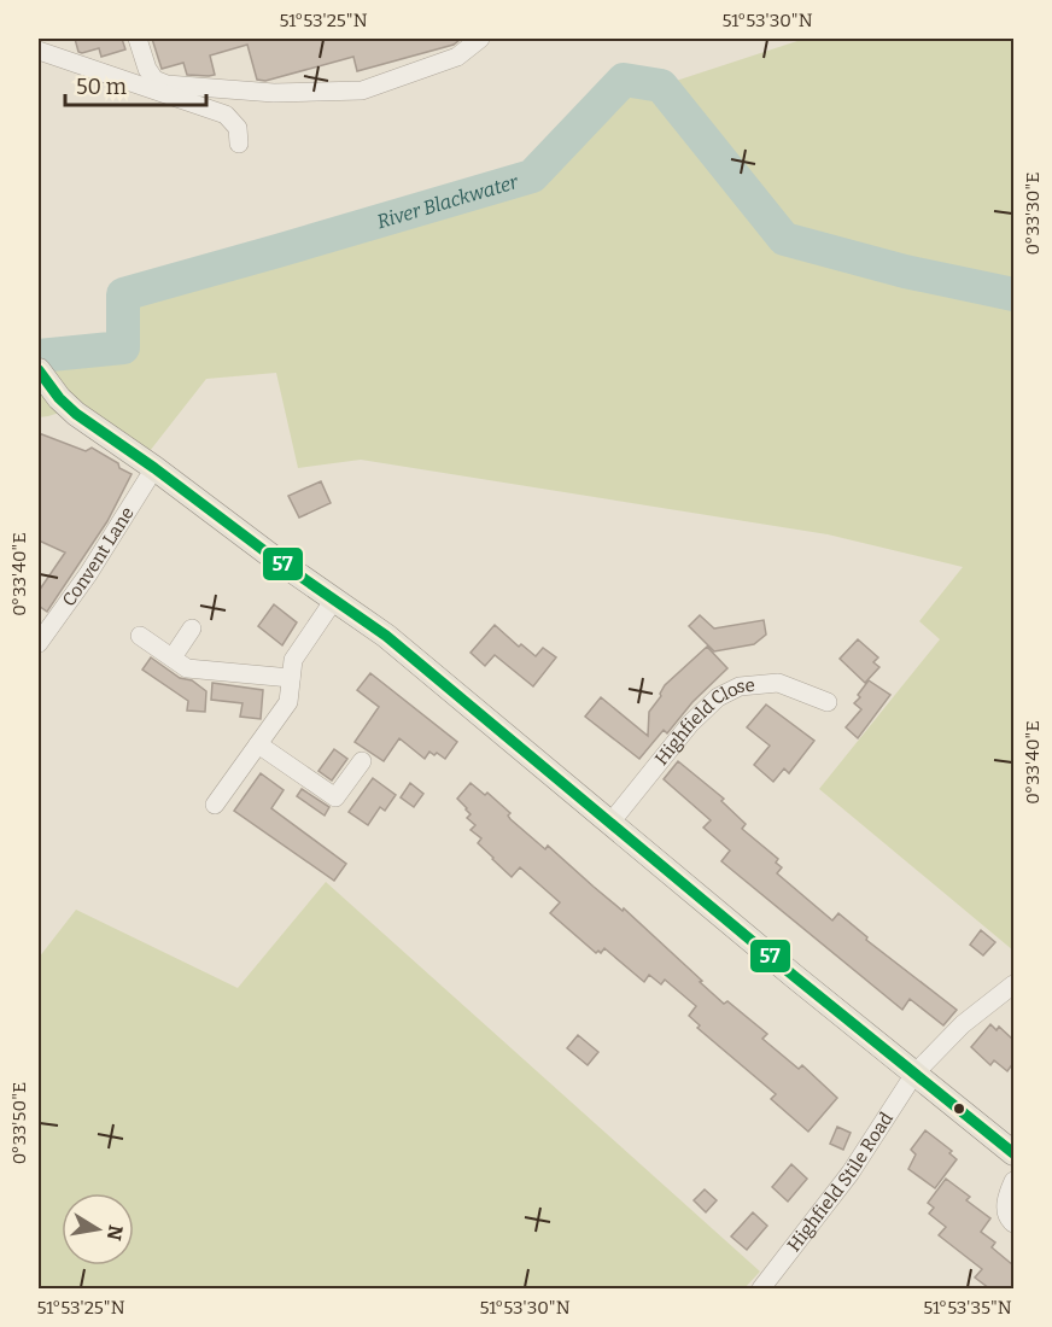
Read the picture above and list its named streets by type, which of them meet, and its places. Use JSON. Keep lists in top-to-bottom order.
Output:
{
  "streets": {
    "street": ["Convent Lane", "Highfield Close", "Highfield Stile Road"]
  },
  "water": ["River Blackwater"],
  "lines": ["transit line 57"],
  "scale_bar": "50 m",
  "north": "right",
  "coordinates": [
    "51°53'25\"N",
    "51°53'30\"N",
    "0°33'30\"E",
    "0°33'40\"E",
    "0°33'50\"E",
    "51°53'35\"N"
  ]
}
